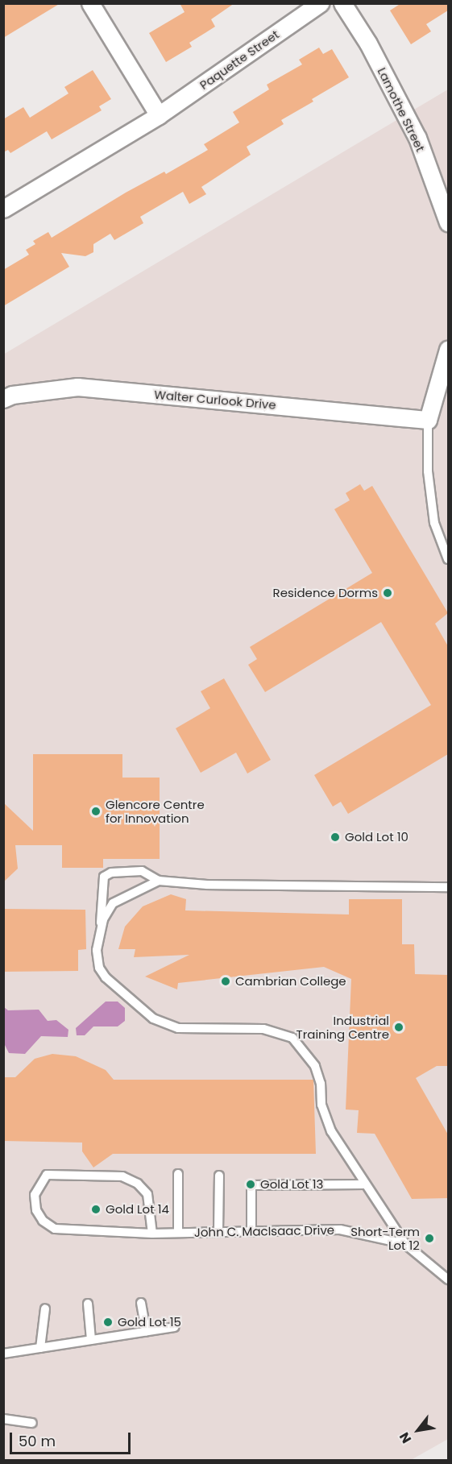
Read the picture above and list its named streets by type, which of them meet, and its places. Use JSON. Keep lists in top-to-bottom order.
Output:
{
  "streets": {
    "street": ["Paquette Street", "Lamothe Street", "Walter Curlook Drive"],
    "lane": ["John C. MacIsaac Drive"]
  },
  "places": [
    "Residence Dorms",
    "Glencore Centre for Innovation",
    "Gold Lot 10",
    "Cambrian College",
    "Industrial Training Centre",
    "Gold Lot 13",
    "Gold Lot 14",
    "Short-Term Lot 12",
    "Gold Lot 15"
  ],
  "scale_bar": "50 m",
  "north": "bottom left"
}
